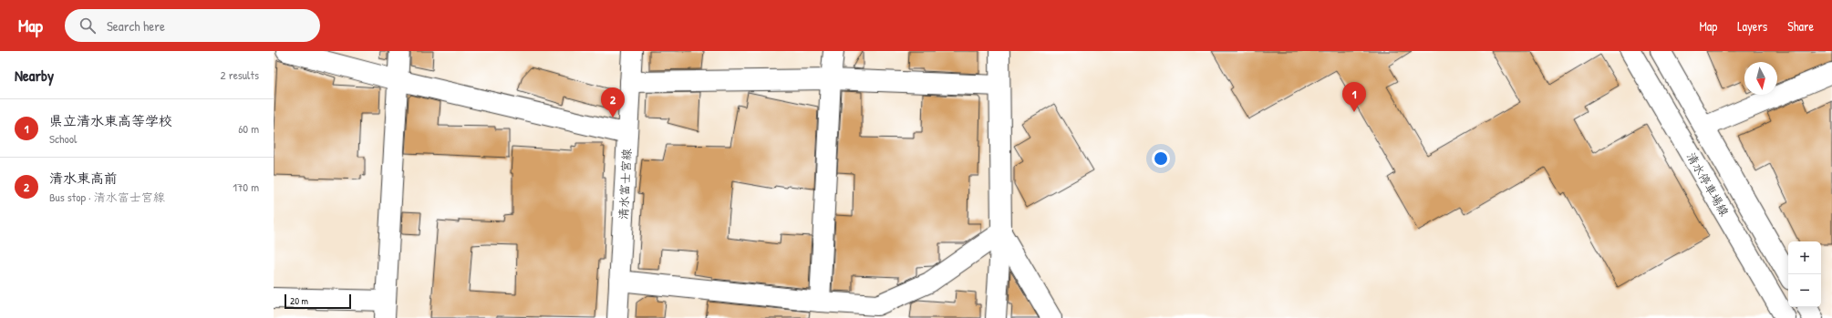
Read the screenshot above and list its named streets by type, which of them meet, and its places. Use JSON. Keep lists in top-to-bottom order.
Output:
{
  "streets": {
    "street": ["清水富士宮線", "清水停車場線"]
  },
  "scale_bar": "20 m",
  "north": "bottom",
  "page": {
    "header": "Map",
    "search": "Search here",
    "nav": ["Map", "Layers", "Share"],
    "heading": ["Nearby", "2 results"],
    "pins": ["1", "2"],
    "list": [
      {
        "mark": "1",
        "name": "県立清水東高等学校",
        "note": "School",
        "value": "60 m"
      },
      {
        "mark": "2",
        "name": "清水東高前",
        "note": "Bus stop · 清水富士宮線",
        "value": "170 m"
      }
    ],
    "map_buttons": ["+", "−"],
    "scale": "20 m"
  }
}
